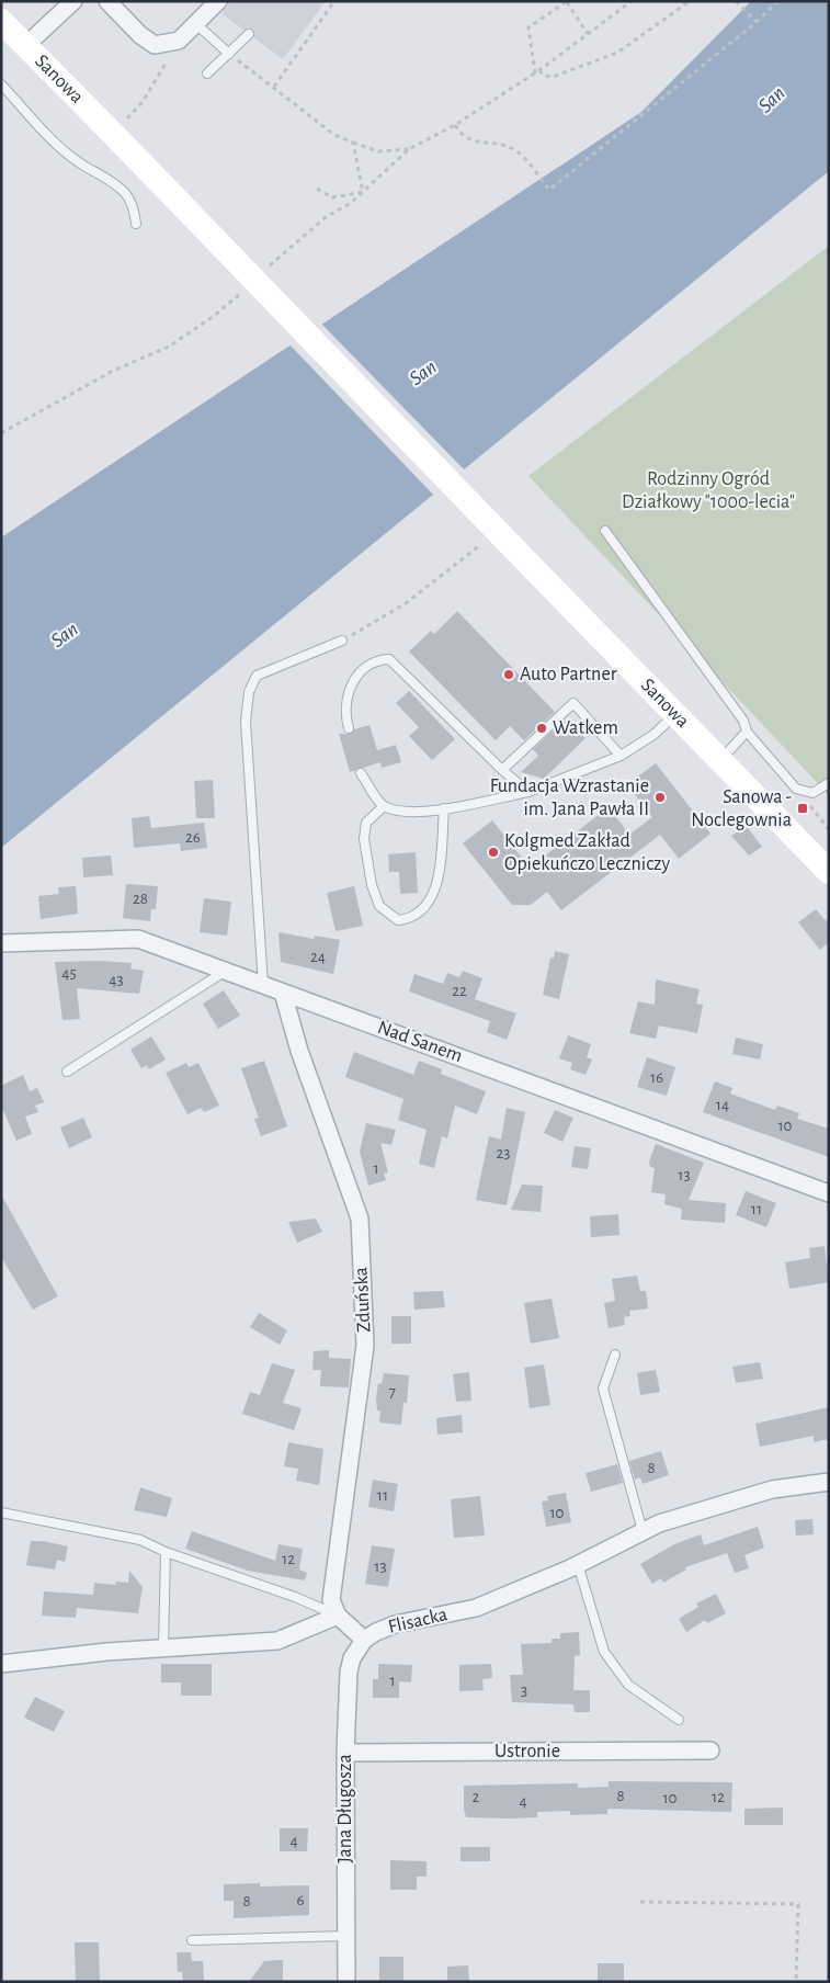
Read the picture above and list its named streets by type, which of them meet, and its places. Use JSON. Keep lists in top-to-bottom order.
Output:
{
  "streets": {
    "main road": ["Sanowa"],
    "street": [
      "Nad Sanem",
      "Zduńska",
      "Flisacka",
      "Ustronie",
      "Jana Długosza"
    ]
  },
  "crossings": [
    ["Nad Sanem", "Zduńska"],
    ["Zduńska", "Flisacka"],
    ["Flisacka", "Jana Długosza"],
    ["Ustronie", "Jana Długosza"]
  ],
  "water": ["San"],
  "parks": ["Rodzinny Ogród Działkowy \"1000-lecia\""],
  "places": {
    "other": [
      "Auto Partner",
      "Watkem",
      "Fundacja Wzrastanie im. Jana Pawła II",
      "Kolgmed Zakład Opiekuńczo Leczniczy"
    ],
    "transit": ["Sanowa - Noclegownia"]
  },
  "house_numbers": [
    "26",
    "28",
    "24",
    "45",
    "43",
    "22",
    "16",
    "14",
    "10",
    "23",
    "1",
    "13",
    "11",
    "7",
    "8",
    "11",
    "10",
    "12",
    "13",
    "1",
    "3",
    "8",
    "2",
    "12",
    "10",
    "4",
    "4",
    "6",
    "8"
  ]
}
